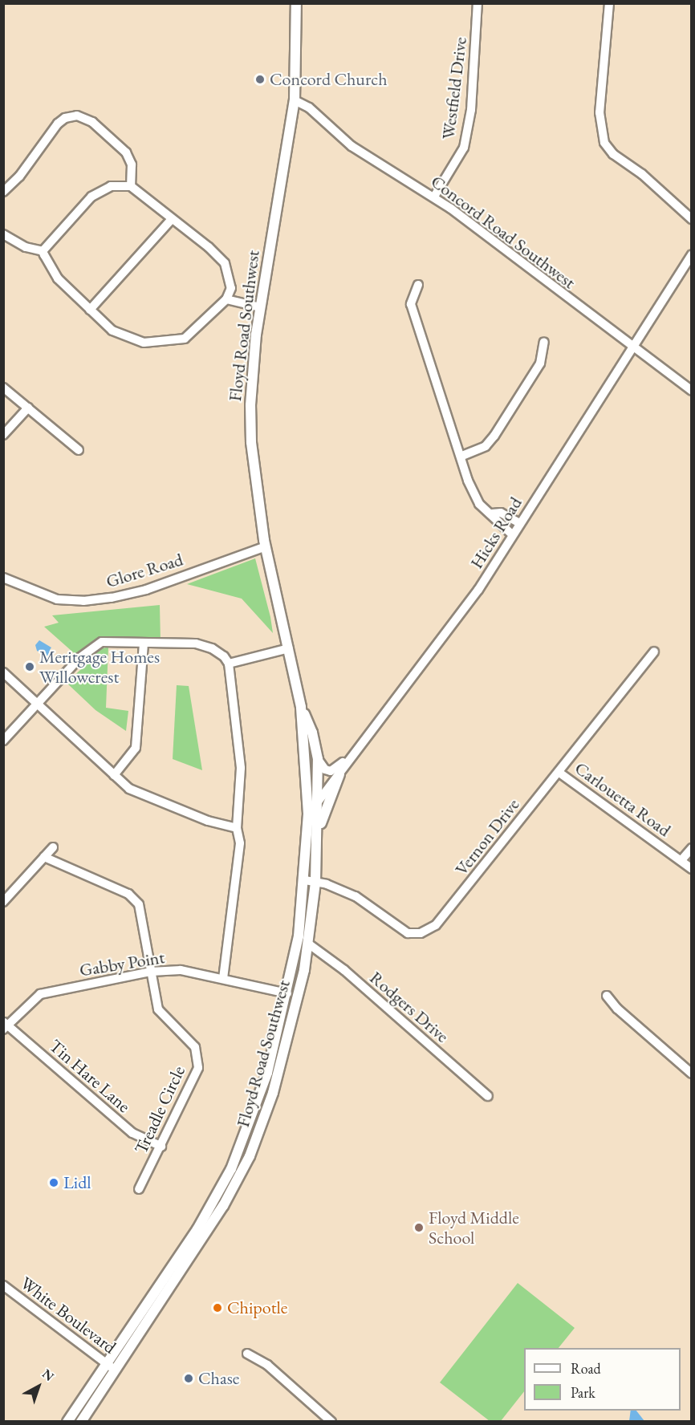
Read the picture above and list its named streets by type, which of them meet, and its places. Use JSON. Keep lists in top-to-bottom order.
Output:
{
  "streets": {
    "main road": ["Floyd Road Southwest"],
    "street": [
      "Westfield Drive",
      "Concord Road Southwest",
      "Hicks Road",
      "Glore Road",
      "Carlouetta Road",
      "Vernon Drive",
      "Gabby Point",
      "Rodgers Drive",
      "Tin Hare Lane",
      "Treadle Circle",
      "White Boulevard"
    ]
  },
  "crossings": [
    ["Westfield Drive", "Concord Road Southwest"],
    ["Concord Road Southwest", "Floyd Road Southwest"],
    ["Concord Road Southwest", "Hicks Road"],
    ["Floyd Road Southwest", "Hicks Road"],
    ["Floyd Road Southwest", "Glore Road"],
    ["Floyd Road Southwest", "Vernon Drive"],
    ["Floyd Road Southwest", "Gabby Point"],
    ["Floyd Road Southwest", "Rodgers Drive"],
    ["Floyd Road Southwest", "White Boulevard"],
    ["Carlouetta Road", "Vernon Drive"],
    ["Gabby Point", "Tin Hare Lane"],
    ["Gabby Point", "Treadle Circle"],
    ["Tin Hare Lane", "Treadle Circle"]
  ],
  "places": [
    "Concord Church",
    "Meritgage Homes Willowcrest",
    "Lidl",
    "Floyd Middle School",
    "Chipotle",
    "Chase"
  ],
  "legend": ["Road", "Park"],
  "north": "top right"
}
